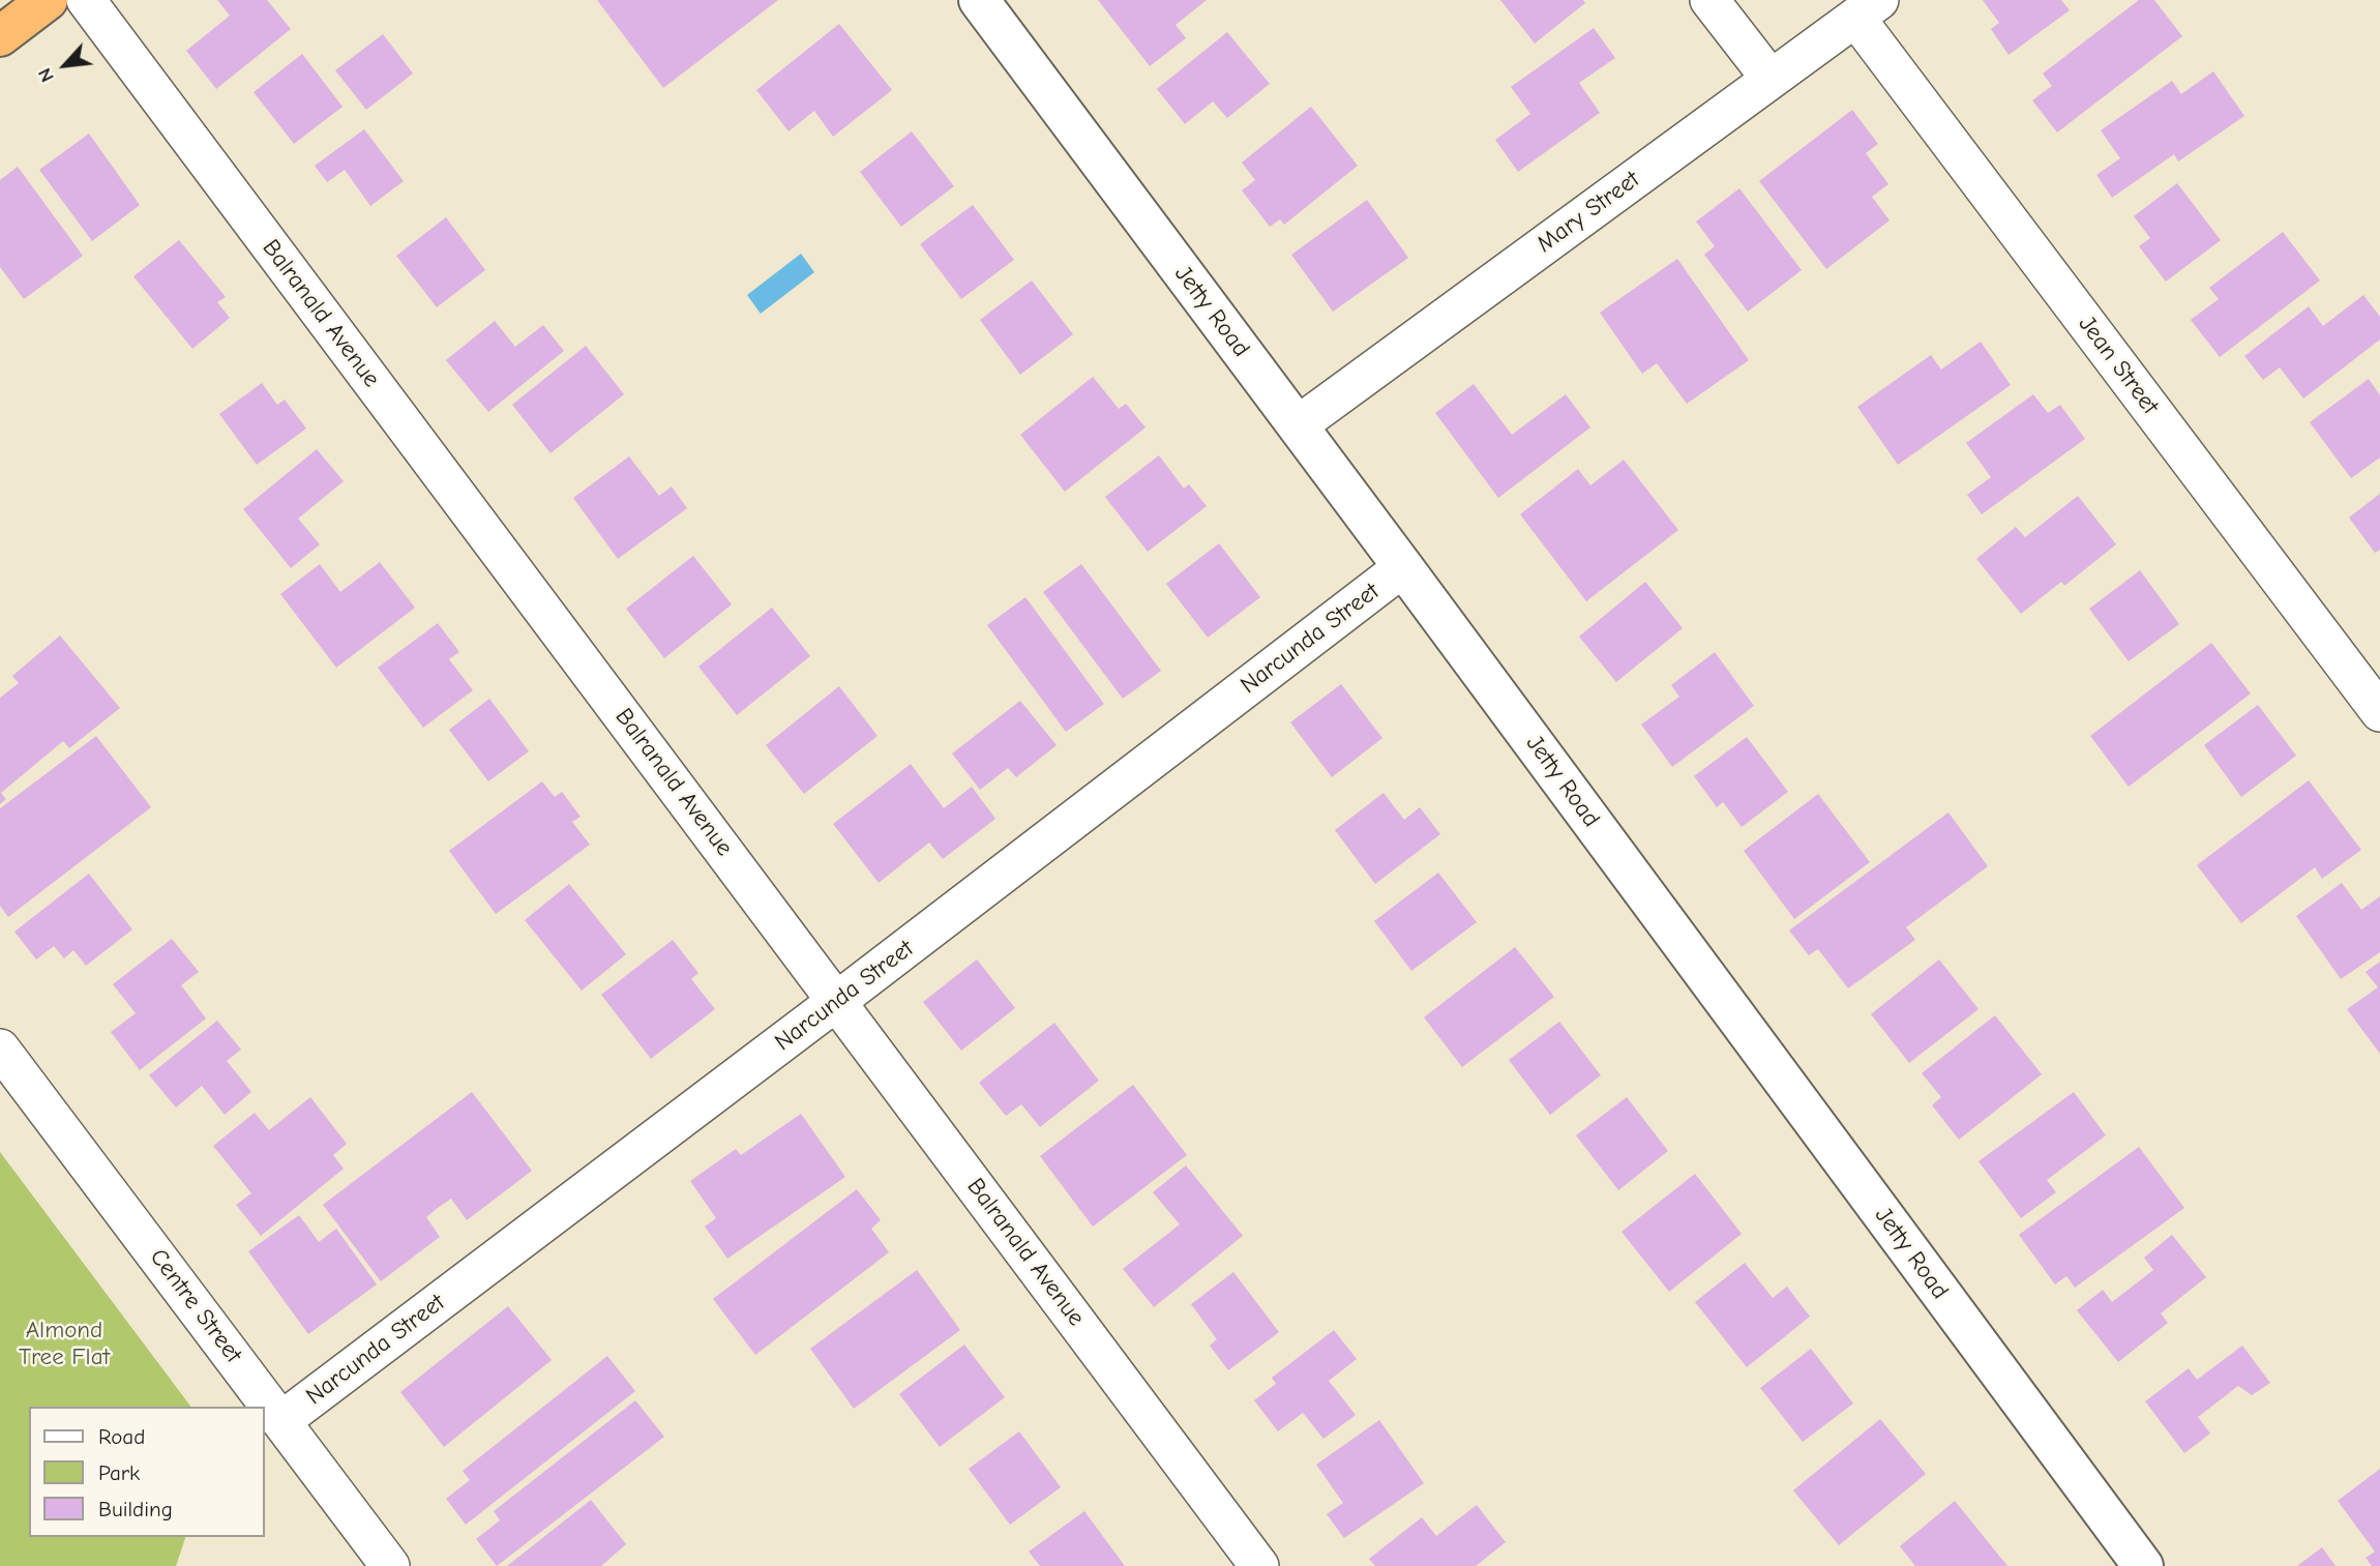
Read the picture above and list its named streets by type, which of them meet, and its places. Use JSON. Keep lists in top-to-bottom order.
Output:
{
  "streets": {
    "street": [
      "Mary Street",
      "Jetty Road",
      "Balranald Avenue",
      "Jean Street",
      "Narcunda Street",
      "Centre Street"
    ]
  },
  "crossings": [
    ["Mary Street", "Jetty Road"],
    ["Mary Street", "Jean Street"],
    ["Jetty Road", "Narcunda Street"],
    ["Balranald Avenue", "Narcunda Street"],
    ["Narcunda Street", "Centre Street"]
  ],
  "parks": ["Almond Tree Flat"],
  "legend": ["Road", "Park", "Building"],
  "north": "bottom left"
}
